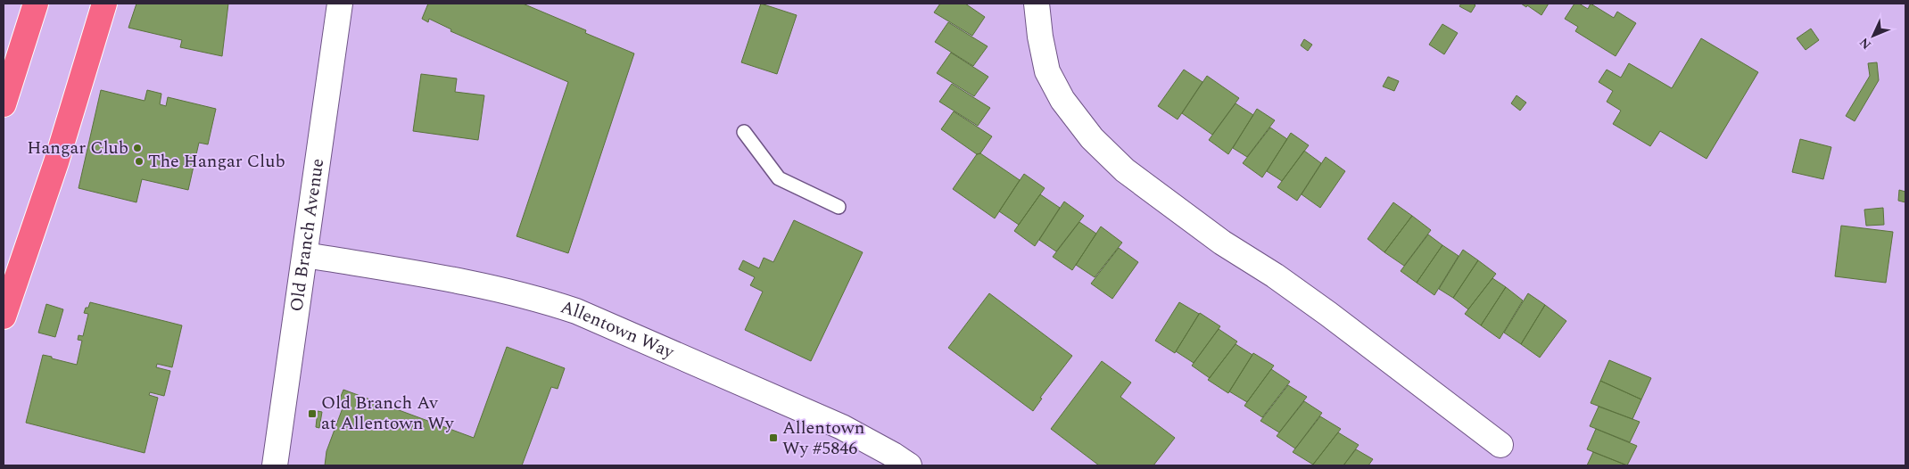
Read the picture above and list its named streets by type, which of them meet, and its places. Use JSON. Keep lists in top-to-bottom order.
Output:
{
  "streets": {
    "street": ["Old Branch Avenue", "Allentown Way"]
  },
  "crossings": [
    ["Old Branch Avenue", "Allentown Way"]
  ],
  "places": {
    "other": ["Hangar Club", "The Hangar Club"],
    "transit": ["Old Branch Av at Allentown Wy", "Allentown Wy #5846"]
  },
  "north": "bottom left"
}
